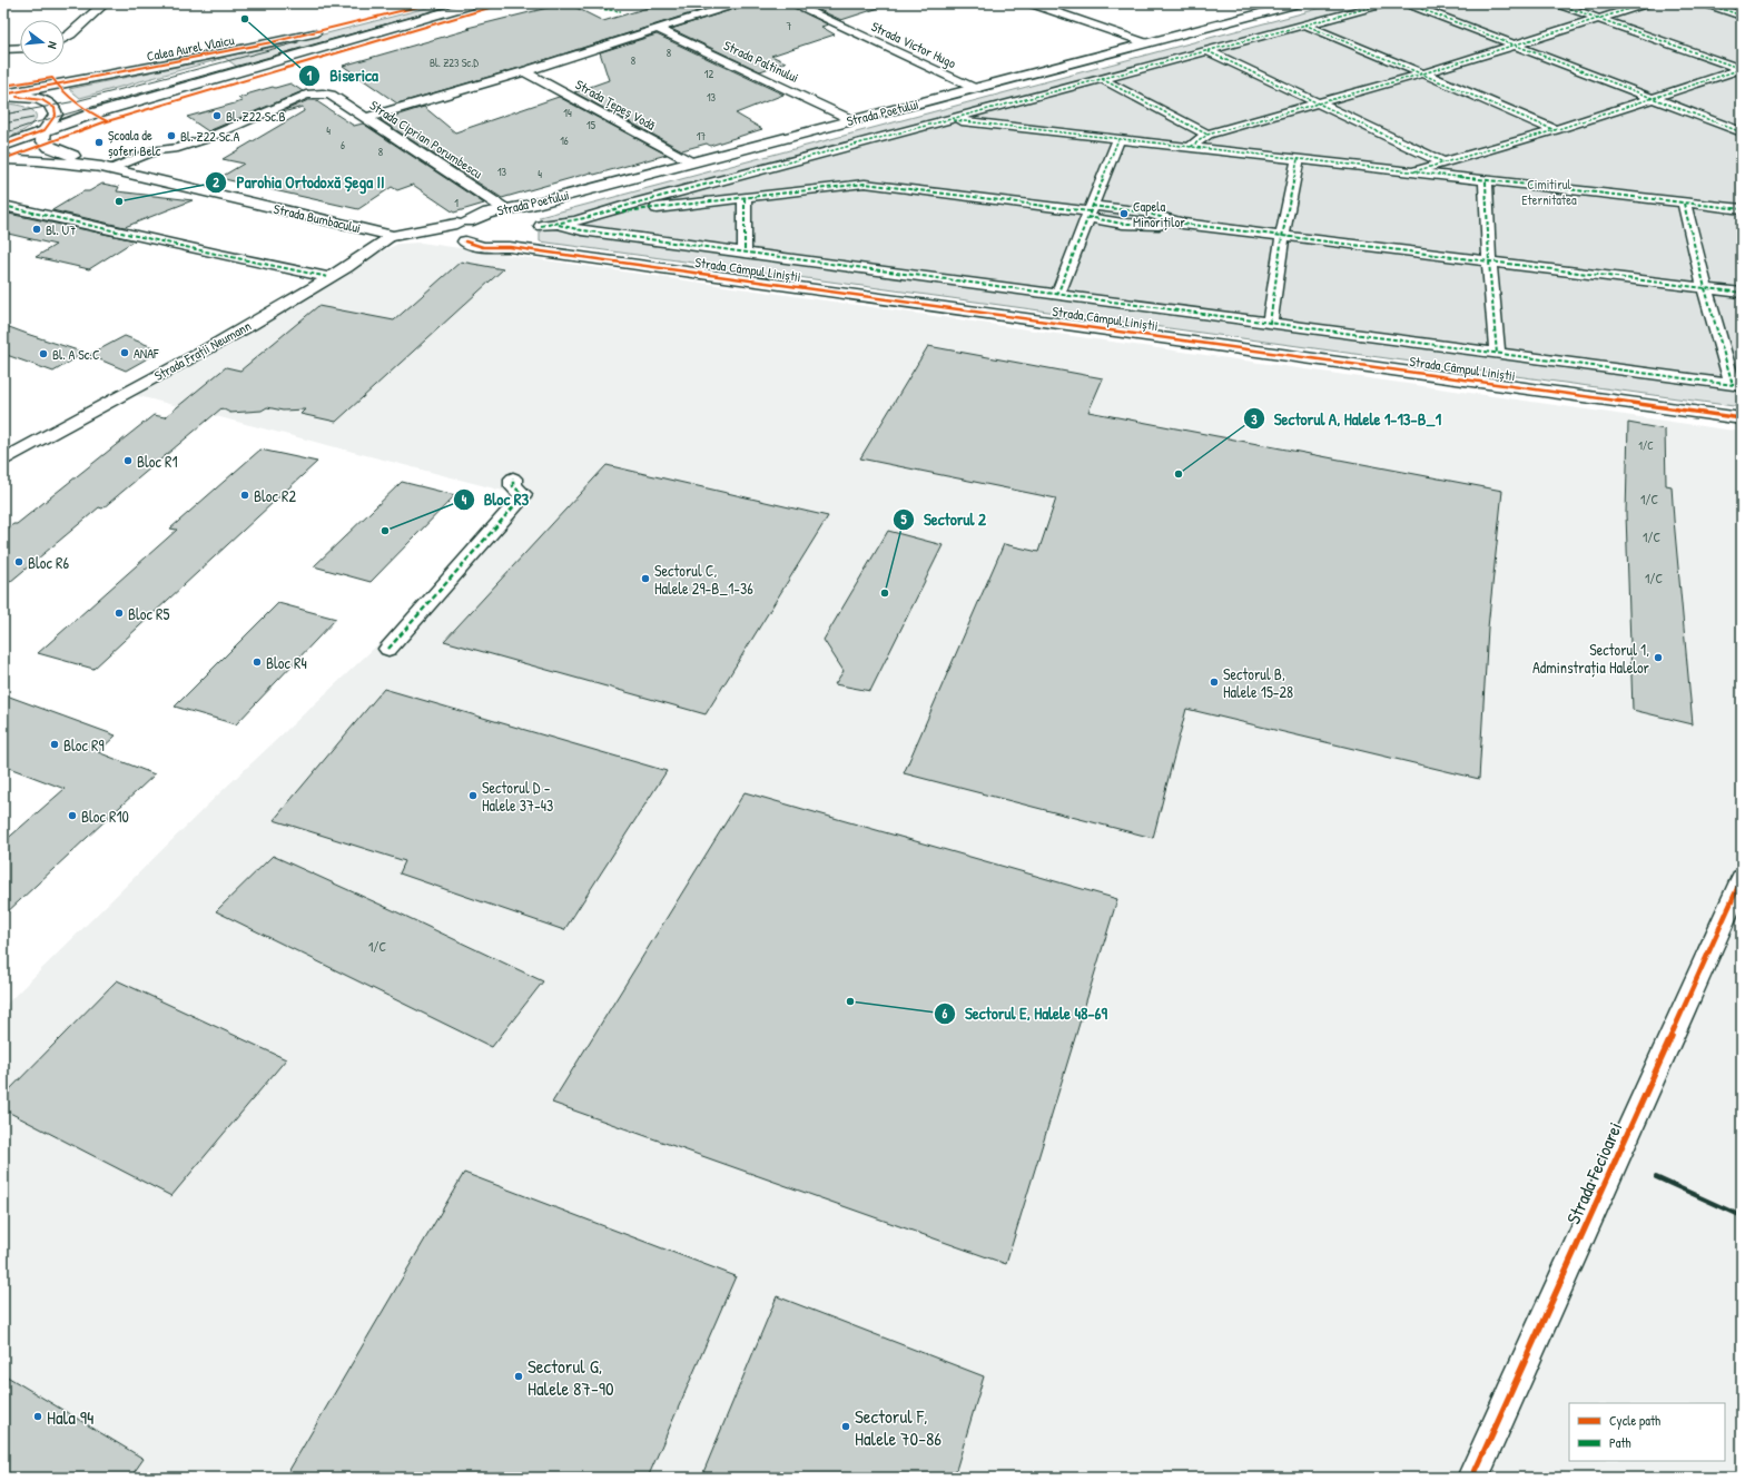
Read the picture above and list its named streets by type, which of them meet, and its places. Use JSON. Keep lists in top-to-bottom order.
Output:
{
  "streets": {
    "street": [
      "Strada Victor Hugo",
      "Calea Aurel Vlaicu",
      "Strada Paltinului",
      "Strada Țepeș Vodă",
      "Strada Poetului",
      "Strada Ciprian Porumbescu",
      "Strada Bumbacului",
      "Strada Câmpul Liniștii",
      "Strada Frații Neumann",
      "Strada Fecioarei"
    ]
  },
  "crossings": [
    ["Strada Victor Hugo", "Strada Poetului"],
    ["Calea Aurel Vlaicu", "Strada Bumbacului"],
    ["Strada Paltinului", "Strada Poetului"],
    ["Strada Țepeș Vodă", "Strada Poetului"],
    ["Strada Poetului", "Strada Ciprian Porumbescu"],
    ["Strada Poetului", "Strada Bumbacului"],
    ["Strada Poetului", "Strada Câmpul Liniștii"],
    ["Strada Ciprian Porumbescu", "Strada Bumbacului"],
    ["Strada Bumbacului", "Strada Câmpul Liniștii"],
    ["Strada Bumbacului", "Strada Frații Neumann"]
  ],
  "parks": ["Cimitirul Eternitatea"],
  "places": [
    "Biserica",
    "Bl. Z22 Sc.B",
    "Bl. Z22 Sc.A",
    "Școala de șoferi Belc",
    "Parohia Ortodoxă Șega II",
    "Capela Minoriților",
    "Bl. U7",
    "ANAF",
    "Bl. A Sc.C",
    "Bloc R1",
    "Sectorul A, Halele 1-13-B_1",
    "Bloc R2",
    "Bloc R3",
    "Bloc R6",
    "Sectorul C, Halele 29-B_1-36",
    "Sectorul 2",
    "Bloc R5",
    "Sectorul 1, Adminstrația Halelor",
    "Bloc R4",
    "Sectorul B, Halele 15-28",
    "Bloc R9",
    "Sectorul D - Halele 37-43",
    "Bloc R10",
    "Sectorul E, Halele 48-69",
    "Sectorul G, Halele 87-90",
    "Hala 94",
    "Sectorul F, Halele 70-86"
  ],
  "house_numbers": [
    "7",
    "8",
    "8",
    "Bl. Z23 Sc.D",
    "12",
    "13",
    "14",
    "15",
    "4",
    "17",
    "16",
    "6",
    "8",
    "13",
    "4",
    "1",
    "1/C",
    "1/C",
    "1/C",
    "1/C",
    "1/C"
  ],
  "legend": ["Cycle path", "Path"],
  "north": "right"
}
